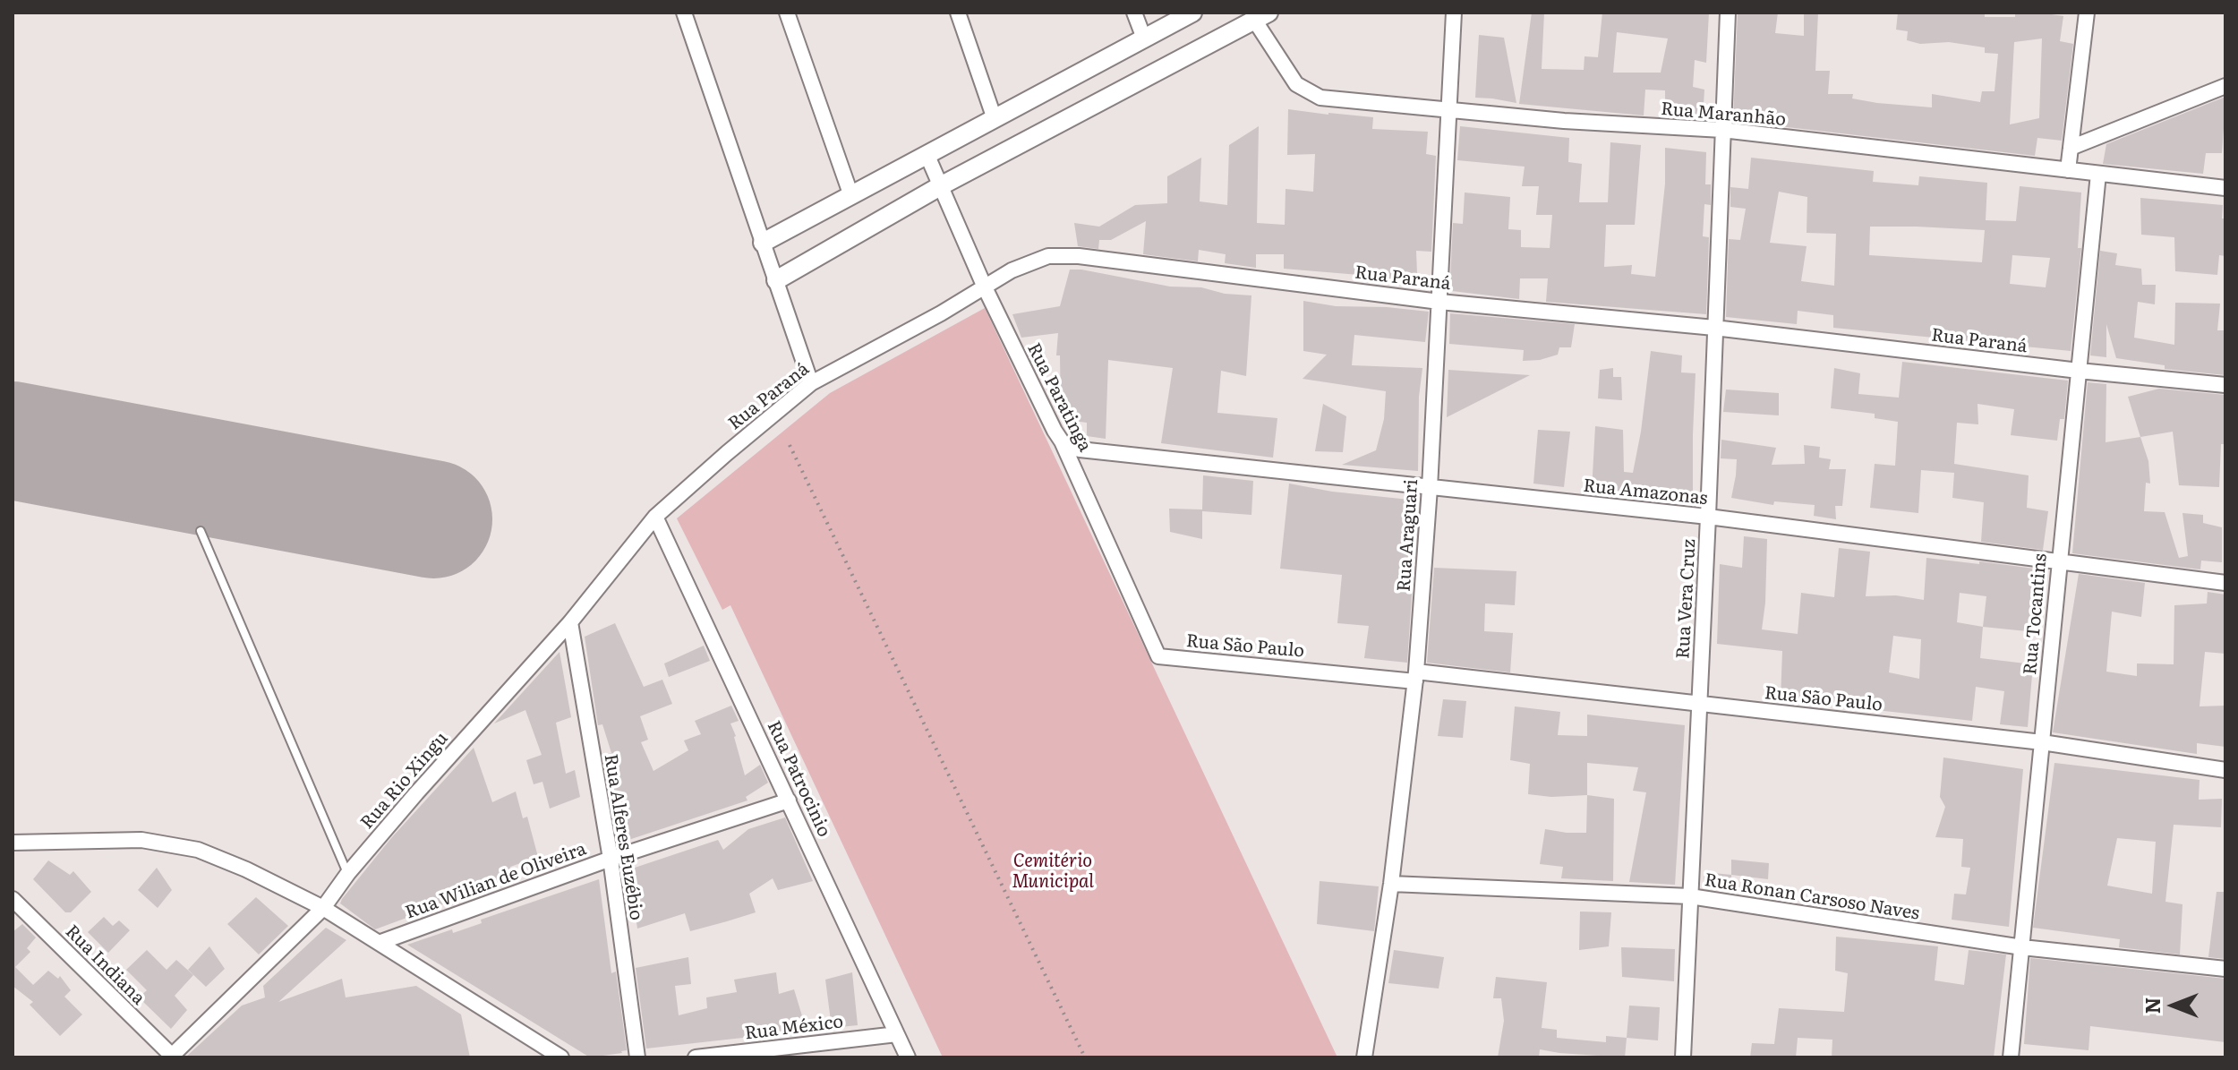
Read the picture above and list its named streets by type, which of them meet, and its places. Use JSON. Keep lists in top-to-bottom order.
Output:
{
  "streets": {
    "street": [
      "Rua Maranhão",
      "Rua Paraná",
      "Rua Paratinga",
      "Rua Amazonas",
      "Rua Araguari",
      "Rua Vera Cruz",
      "Rua Tocantins",
      "Rua São Paulo",
      "Rua Patrocinio",
      "Rua Rio Xingu",
      "Rua Alferes Euzébio",
      "Rua Wilian de Oliveira",
      "Rua Ronan Carsoso Naves",
      "Rua Indiana",
      "Rua México"
    ]
  },
  "crossings": [
    ["Rua Maranhão", "Rua Araguari"],
    ["Rua Maranhão", "Rua Vera Cruz"],
    ["Rua Maranhão", "Rua Tocantins"],
    ["Rua Paraná", "Rua Paratinga"],
    ["Rua Paraná", "Rua Araguari"],
    ["Rua Paraná", "Rua Vera Cruz"],
    ["Rua Paraná", "Rua Tocantins"],
    ["Rua Paraná", "Rua Patrocinio"],
    ["Rua Paraná", "Rua Rio Xingu"],
    ["Rua Paratinga", "Rua Amazonas"],
    ["Rua Paratinga", "Rua São Paulo"],
    ["Rua Amazonas", "Rua Araguari"],
    ["Rua Amazonas", "Rua Vera Cruz"],
    ["Rua Amazonas", "Rua Tocantins"],
    ["Rua Araguari", "Rua São Paulo"],
    ["Rua Araguari", "Rua Ronan Carsoso Naves"],
    ["Rua Vera Cruz", "Rua São Paulo"],
    ["Rua Vera Cruz", "Rua Ronan Carsoso Naves"],
    ["Rua Tocantins", "Rua São Paulo"],
    ["Rua Tocantins", "Rua Ronan Carsoso Naves"],
    ["Rua Patrocinio", "Rua Rio Xingu"],
    ["Rua Patrocinio", "Rua Wilian de Oliveira"],
    ["Rua Patrocinio", "Rua México"],
    ["Rua Rio Xingu", "Rua Alferes Euzébio"],
    ["Rua Rio Xingu", "Rua Indiana"],
    ["Rua Alferes Euzébio", "Rua Wilian de Oliveira"]
  ],
  "parks": ["Cemitério Municipal"],
  "north": "left"
}
